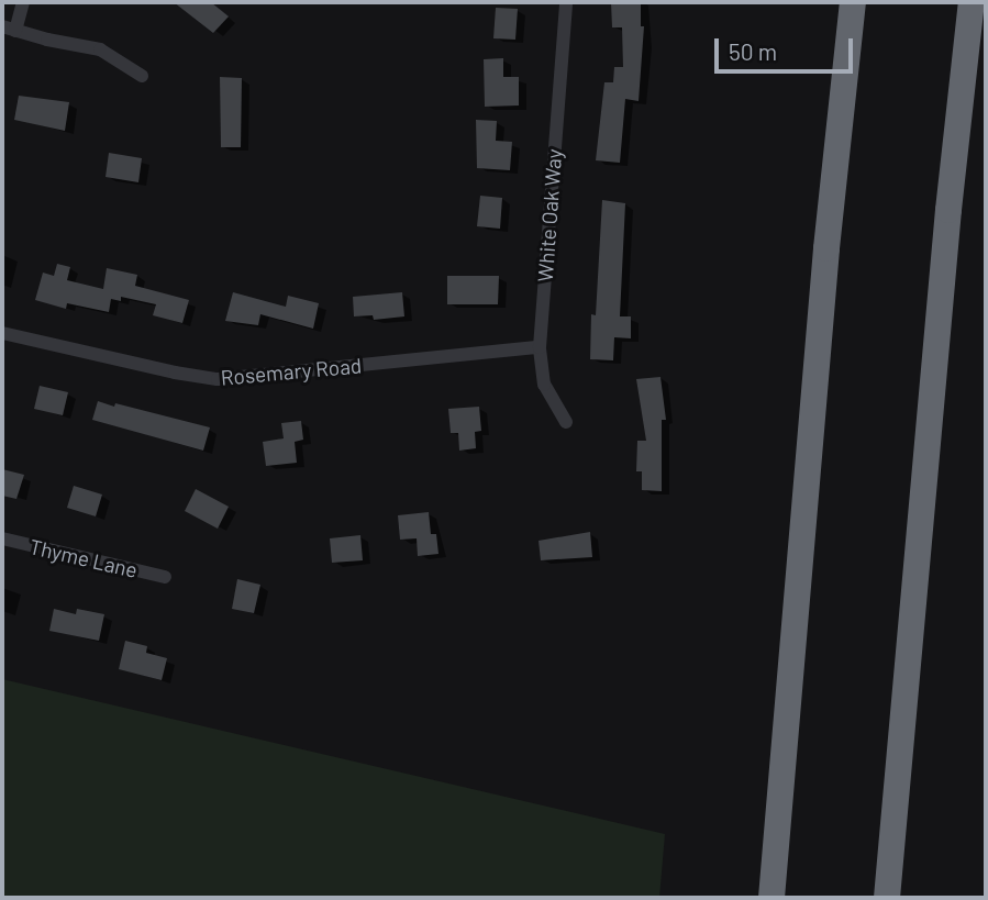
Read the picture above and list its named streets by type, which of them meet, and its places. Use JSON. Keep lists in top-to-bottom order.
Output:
{
  "streets": {
    "street": ["White Oak Way", "Rosemary Road", "Thyme Lane"]
  },
  "crossings": [
    ["White Oak Way", "Rosemary Road"]
  ],
  "scale_bar": "50 m"
}
